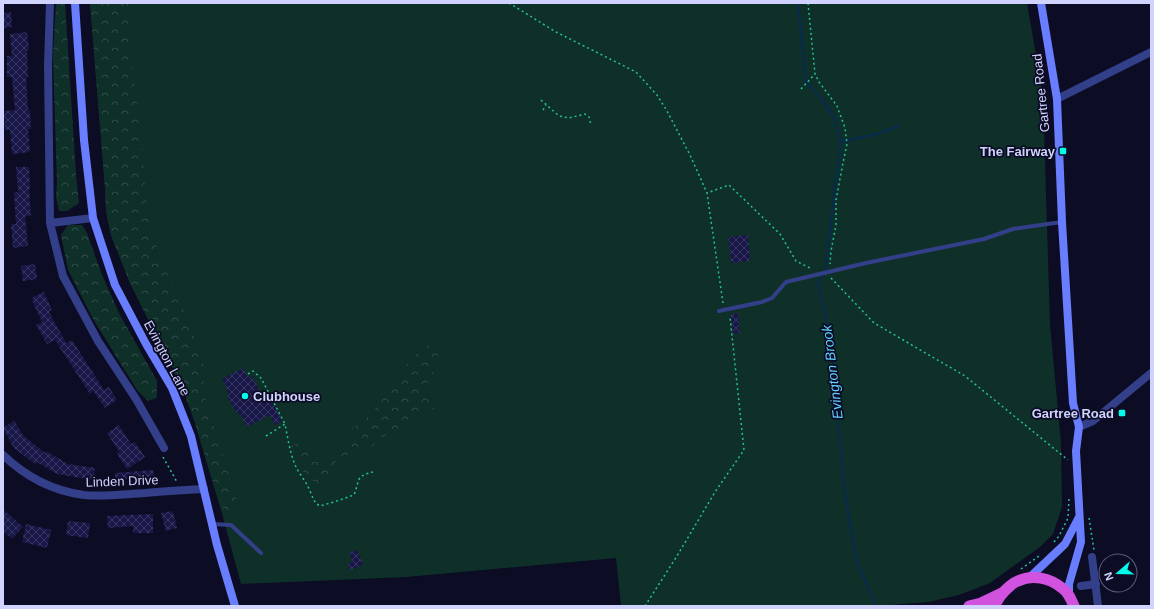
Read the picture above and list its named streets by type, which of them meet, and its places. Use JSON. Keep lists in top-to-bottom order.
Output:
{
  "streets": {
    "main road": ["Gartree Road", "Evington Lane"],
    "street": ["Linden Drive"]
  },
  "crossings": [
    ["Evington Lane", "Linden Drive"]
  ],
  "water": ["Evington Brook"],
  "places": {
    "transit": ["The Fairway", "Gartree Road"],
    "other": ["Clubhouse"]
  },
  "north": "left"
}
